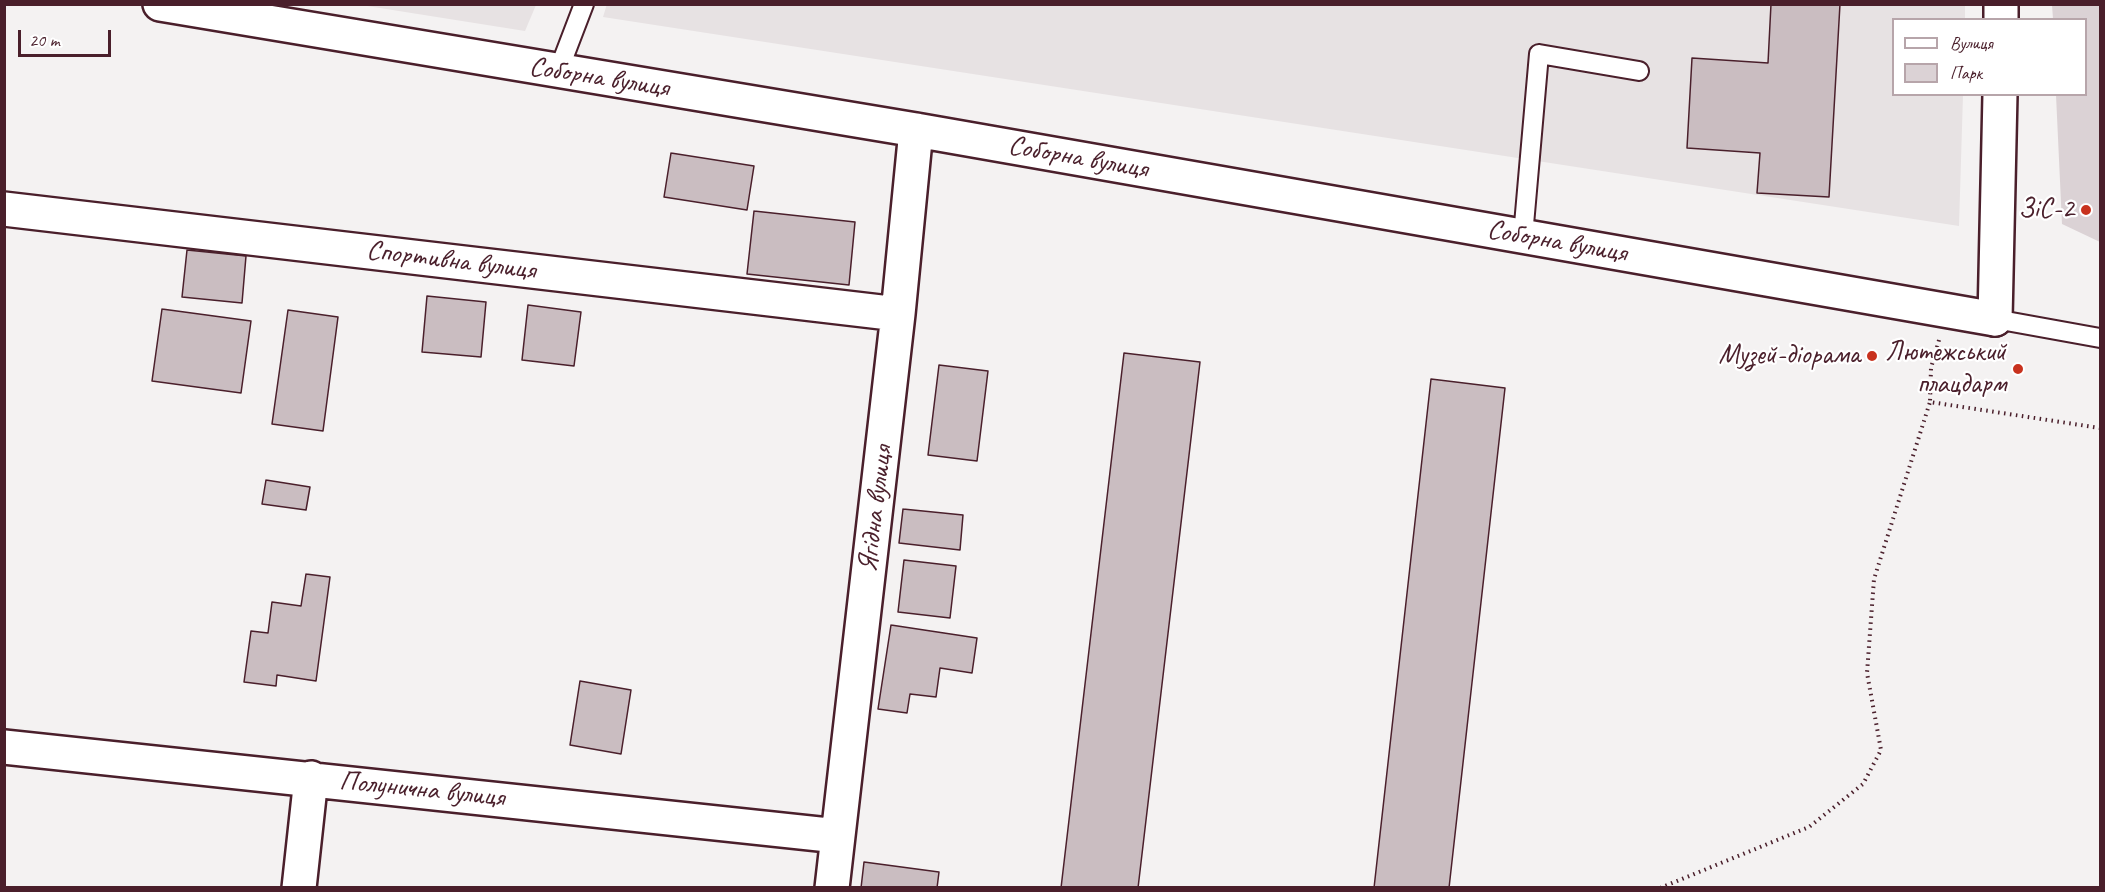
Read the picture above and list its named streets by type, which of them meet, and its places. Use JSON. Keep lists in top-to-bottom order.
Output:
{
  "streets": {
    "street": [
      "Соборна вулиця",
      "Спортивна вулиця",
      "Ягідна вулиця",
      "Полунична вулиця"
    ]
  },
  "crossings": [
    ["Соборна вулиця", "Ягідна вулиця"],
    ["Спортивна вулиця", "Ягідна вулиця"],
    ["Ягідна вулиця", "Полунична вулиця"]
  ],
  "places": ["ЗіС-2", "Музей-діорама", "Лютежський плацдарм"],
  "legend": ["Вулиця", "Парк"],
  "scale_bar": "20 m"
}
